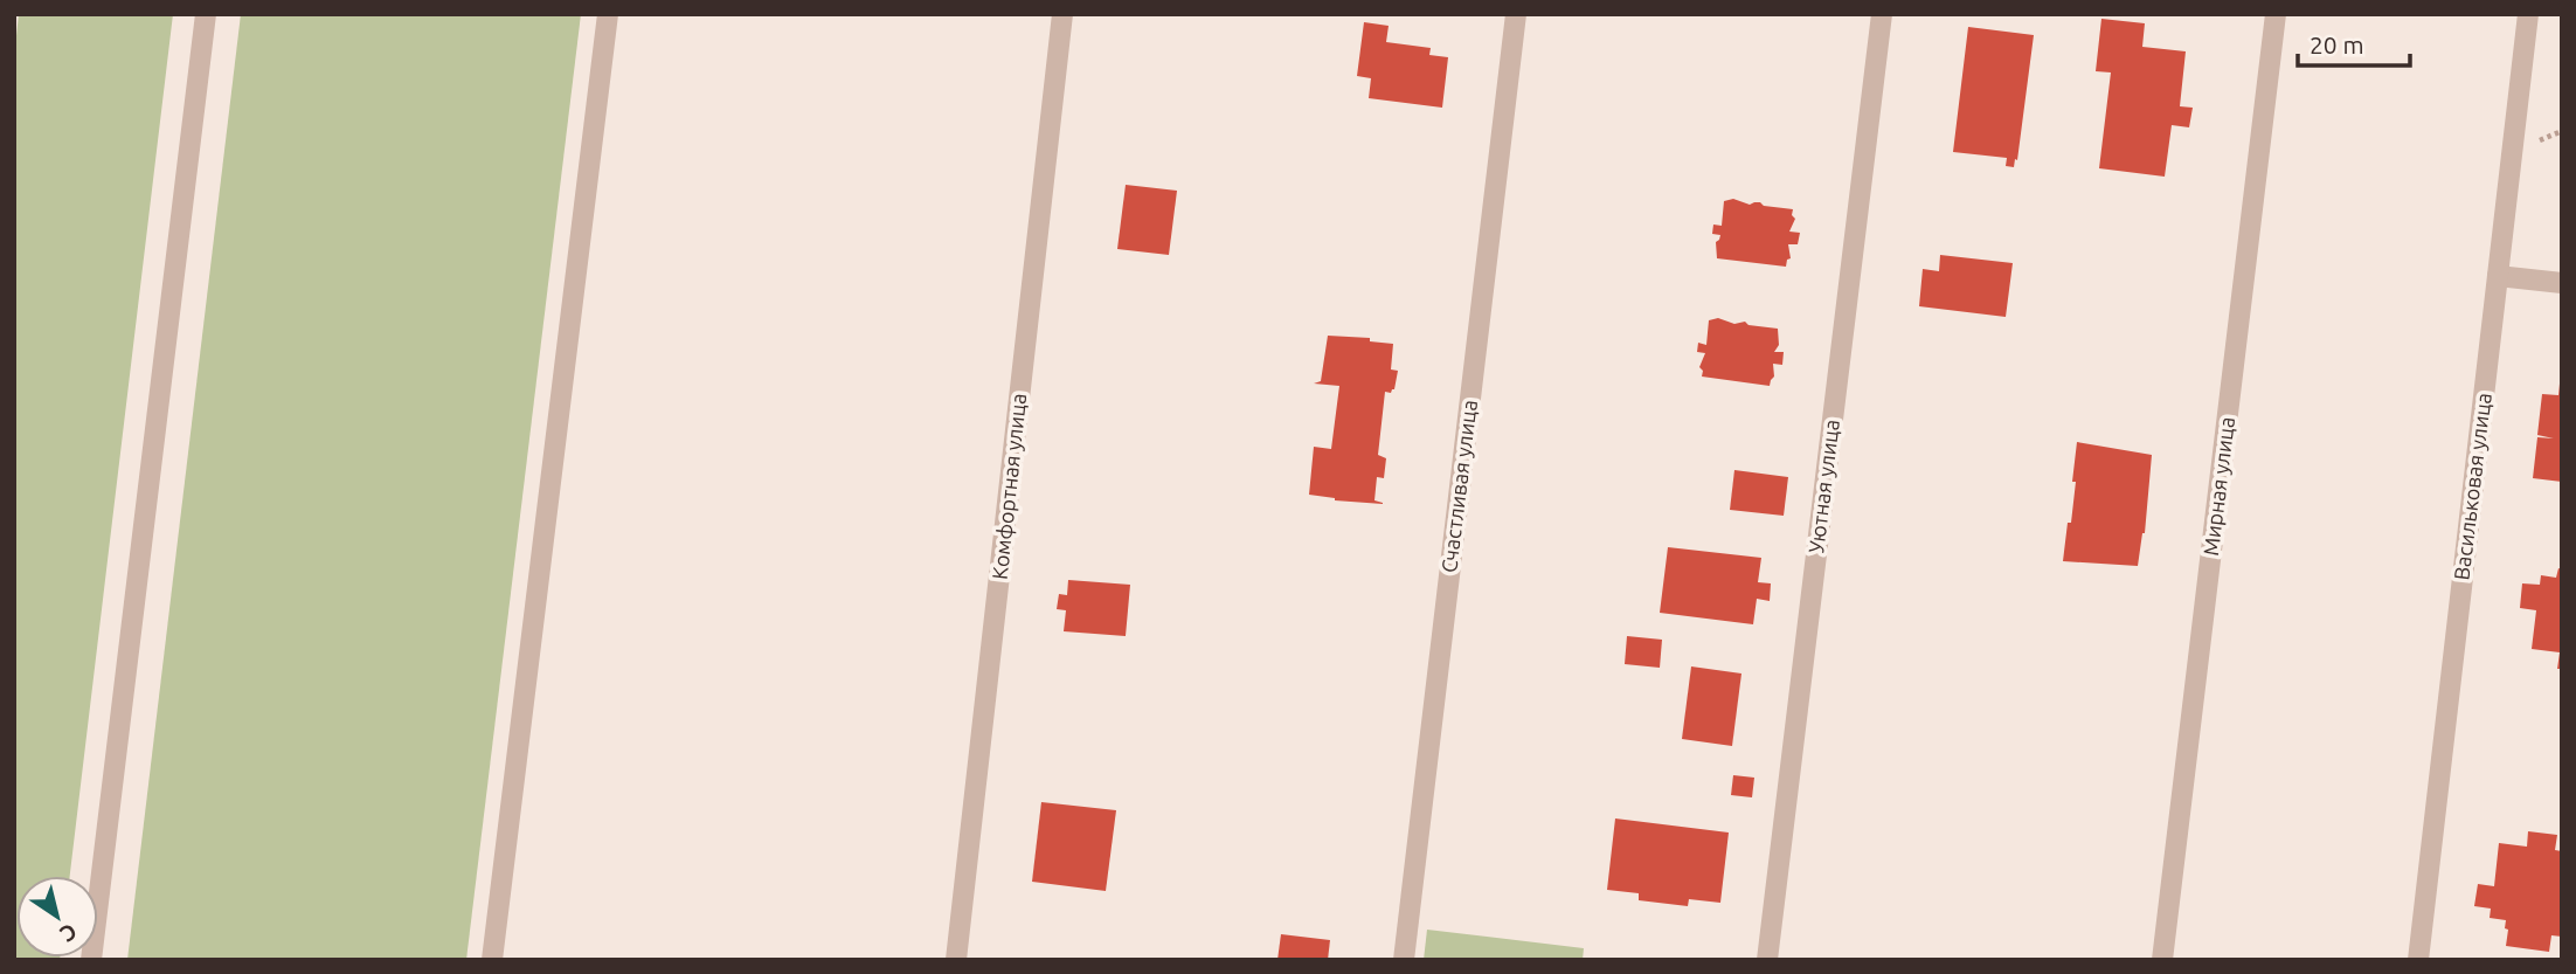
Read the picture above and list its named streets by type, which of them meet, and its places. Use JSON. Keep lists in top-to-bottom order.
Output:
{
  "streets": {
    "street": [
      "Комфортная улица",
      "Счастливая улица",
      "Уютная улица",
      "Мирная улица",
      "Васильковая улица"
    ]
  },
  "scale_bar": "20 m",
  "north": "bottom right"
}
